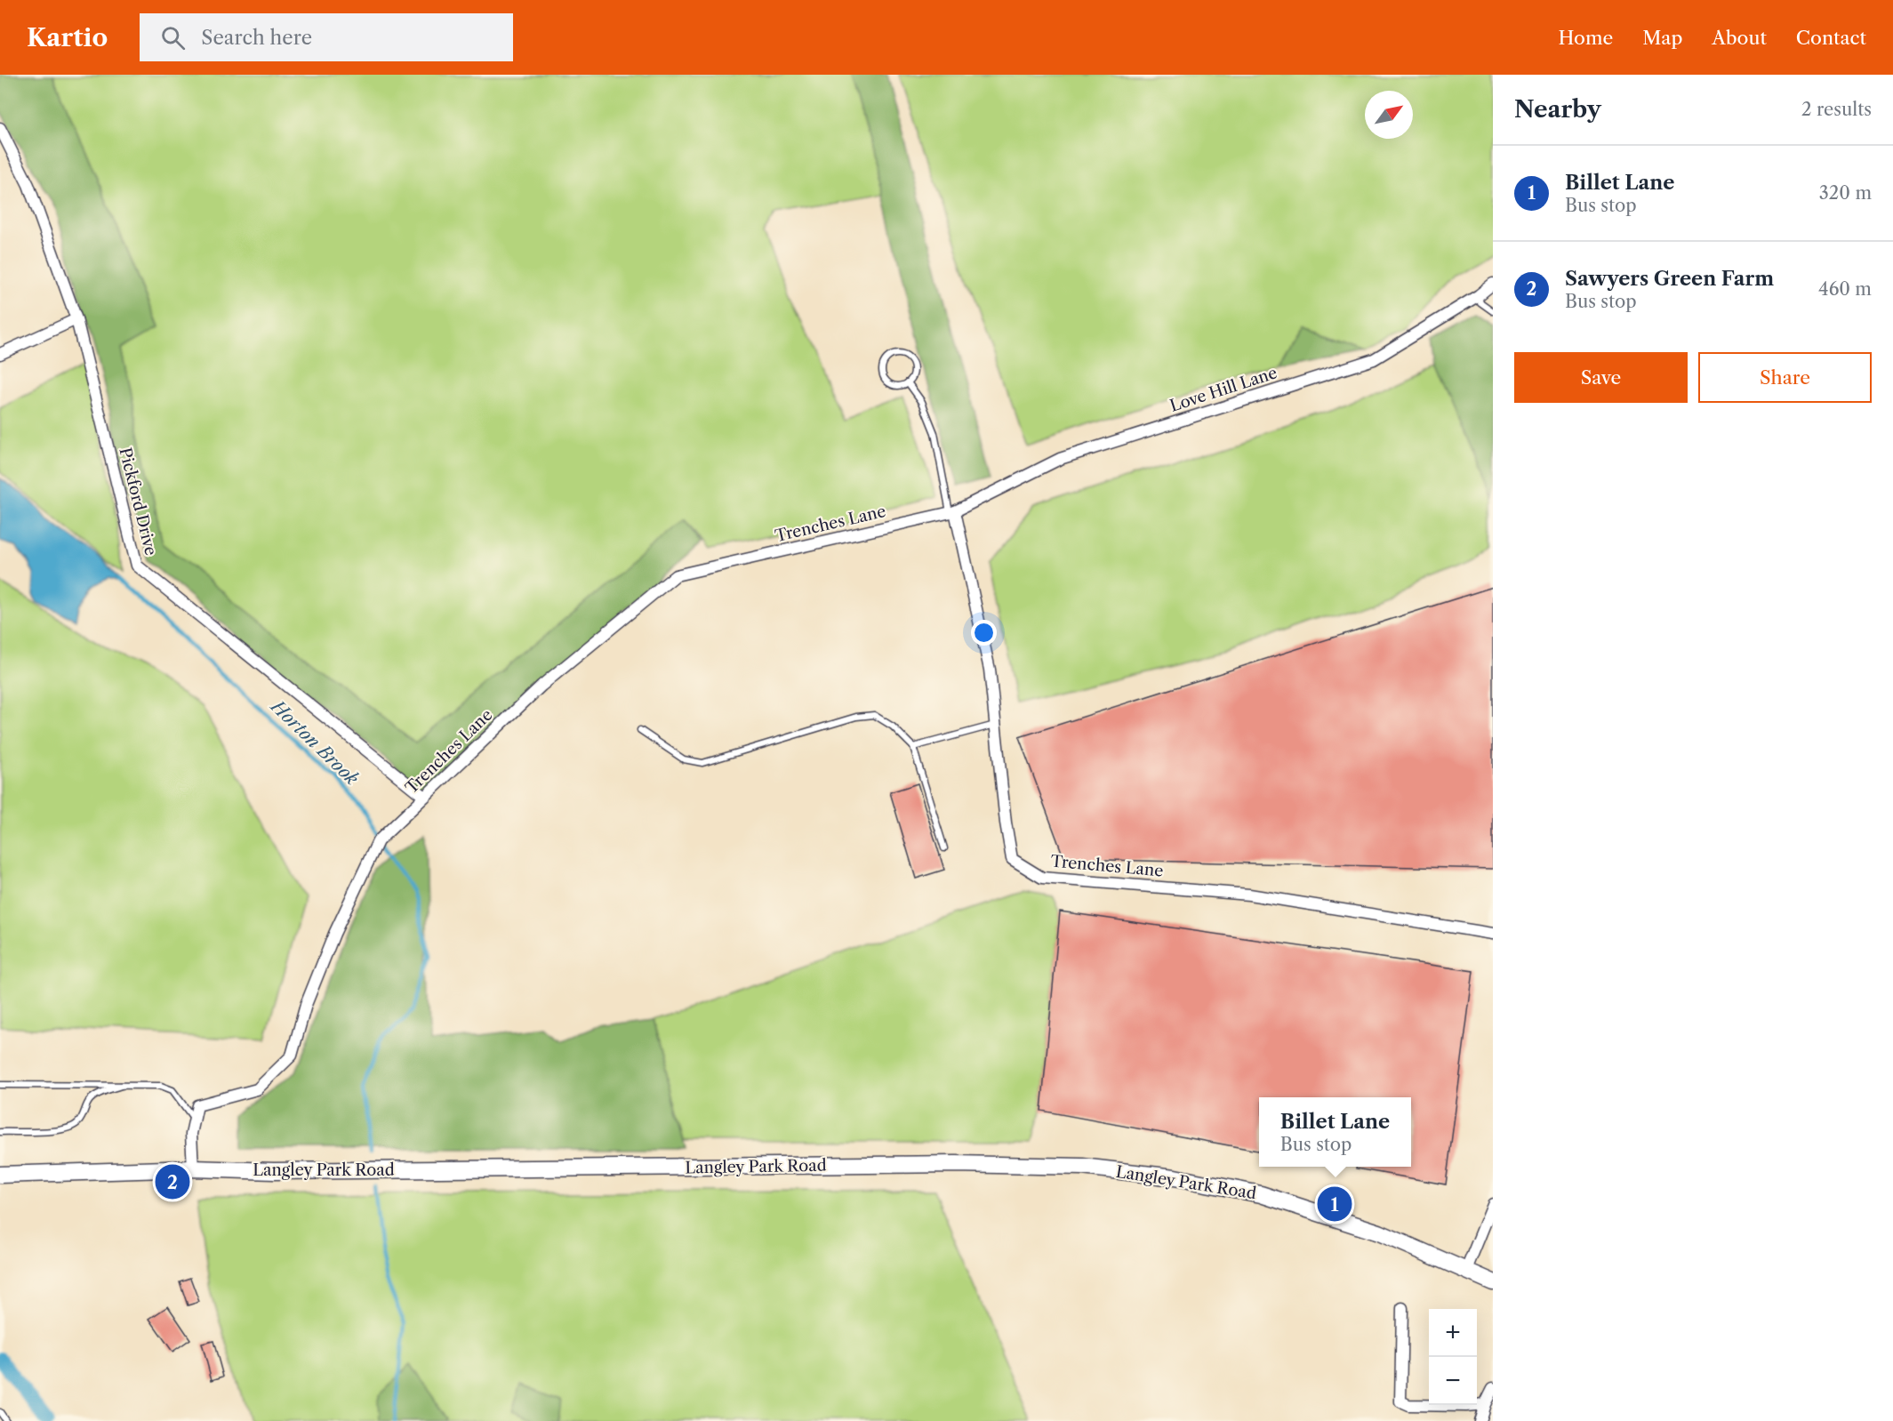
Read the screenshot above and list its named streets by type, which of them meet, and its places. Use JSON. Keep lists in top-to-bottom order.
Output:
{
  "streets": {
    "main road": ["Langley Park Road"],
    "street": ["Love Hill Lane", "Pickford Drive", "Trenches Lane"]
  },
  "crossings": [
    ["Love Hill Lane", "Trenches Lane"],
    ["Pickford Drive", "Trenches Lane"]
  ],
  "water": ["Horton Brook"],
  "north": "top right",
  "page": {
    "header": "Kartio",
    "search": "Search here",
    "nav": [
      "Home",
      "Map",
      "About",
      "Contact"
    ],
    "heading": ["Nearby", "2 results"],
    "list": [
      {
        "mark": "1",
        "name": "Billet Lane",
        "note": "Bus stop",
        "value": "320 m"
      },
      {
        "mark": "2",
        "name": "Sawyers Green Farm",
        "note": "Bus stop",
        "value": "460 m"
      }
    ],
    "buttons": ["Save", "Share"],
    "popup": ["Billet Lane", "Bus stop"],
    "pins": ["2", "1"],
    "map_buttons": ["+", "−"]
  }
}
